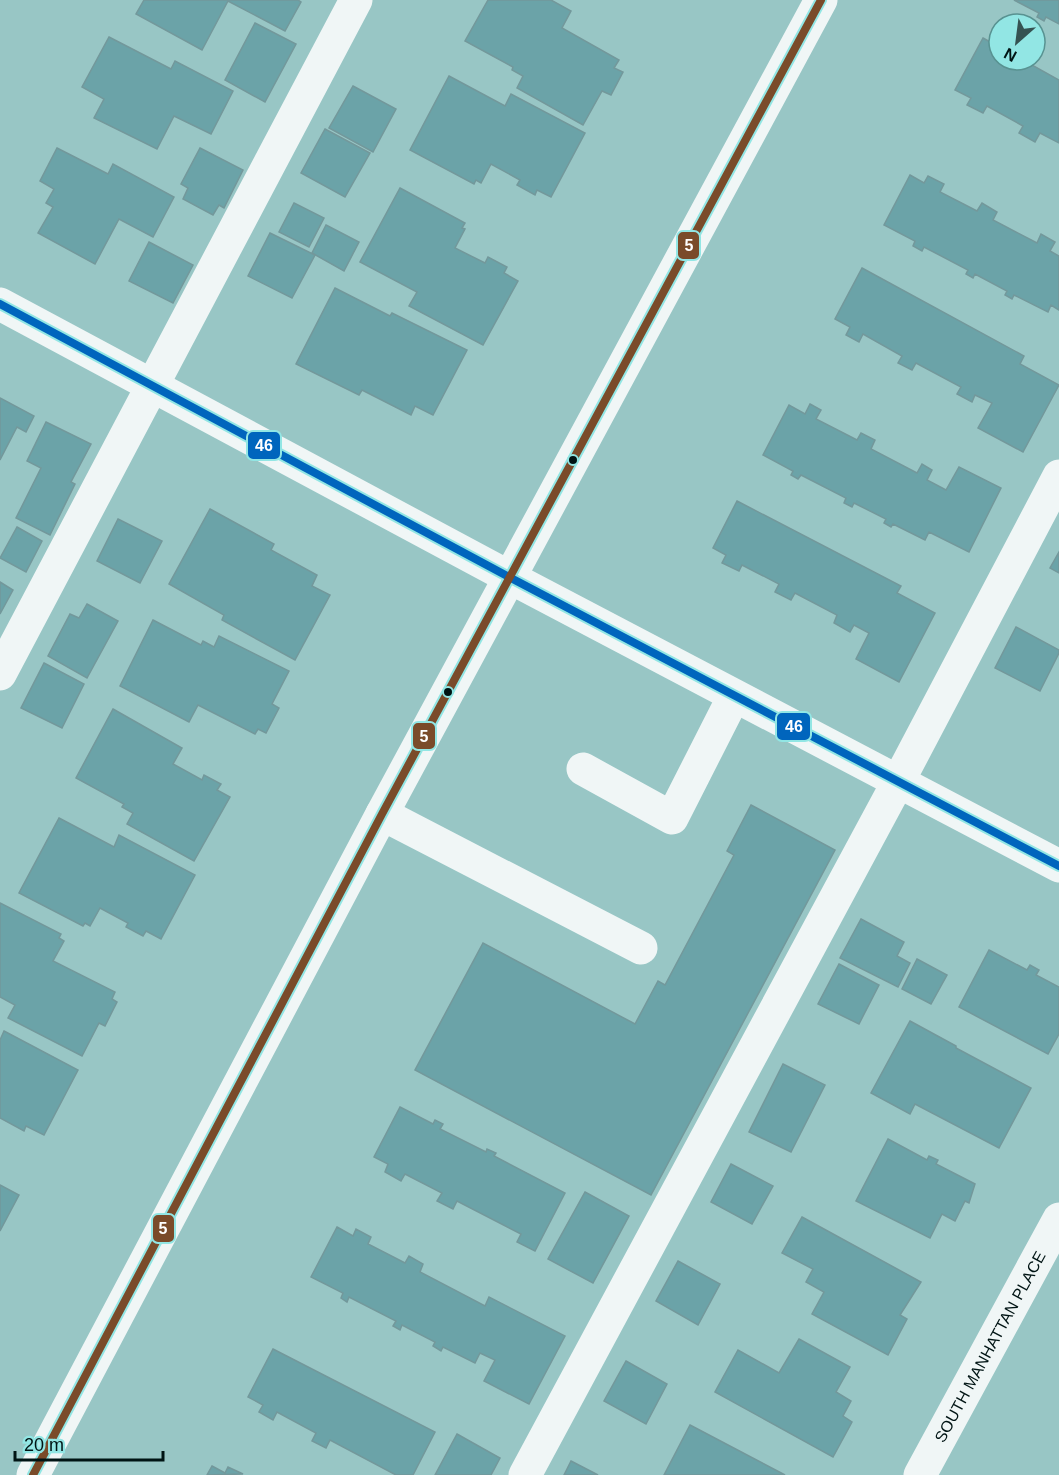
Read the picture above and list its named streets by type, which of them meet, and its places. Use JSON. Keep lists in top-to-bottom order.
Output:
{
  "streets": {
    "main road": ["SOUTH MANHATTAN PLACE"]
  },
  "lines": ["transit line 5", "transit line 46"],
  "scale_bar": "20 m",
  "north": "bottom left"
}
